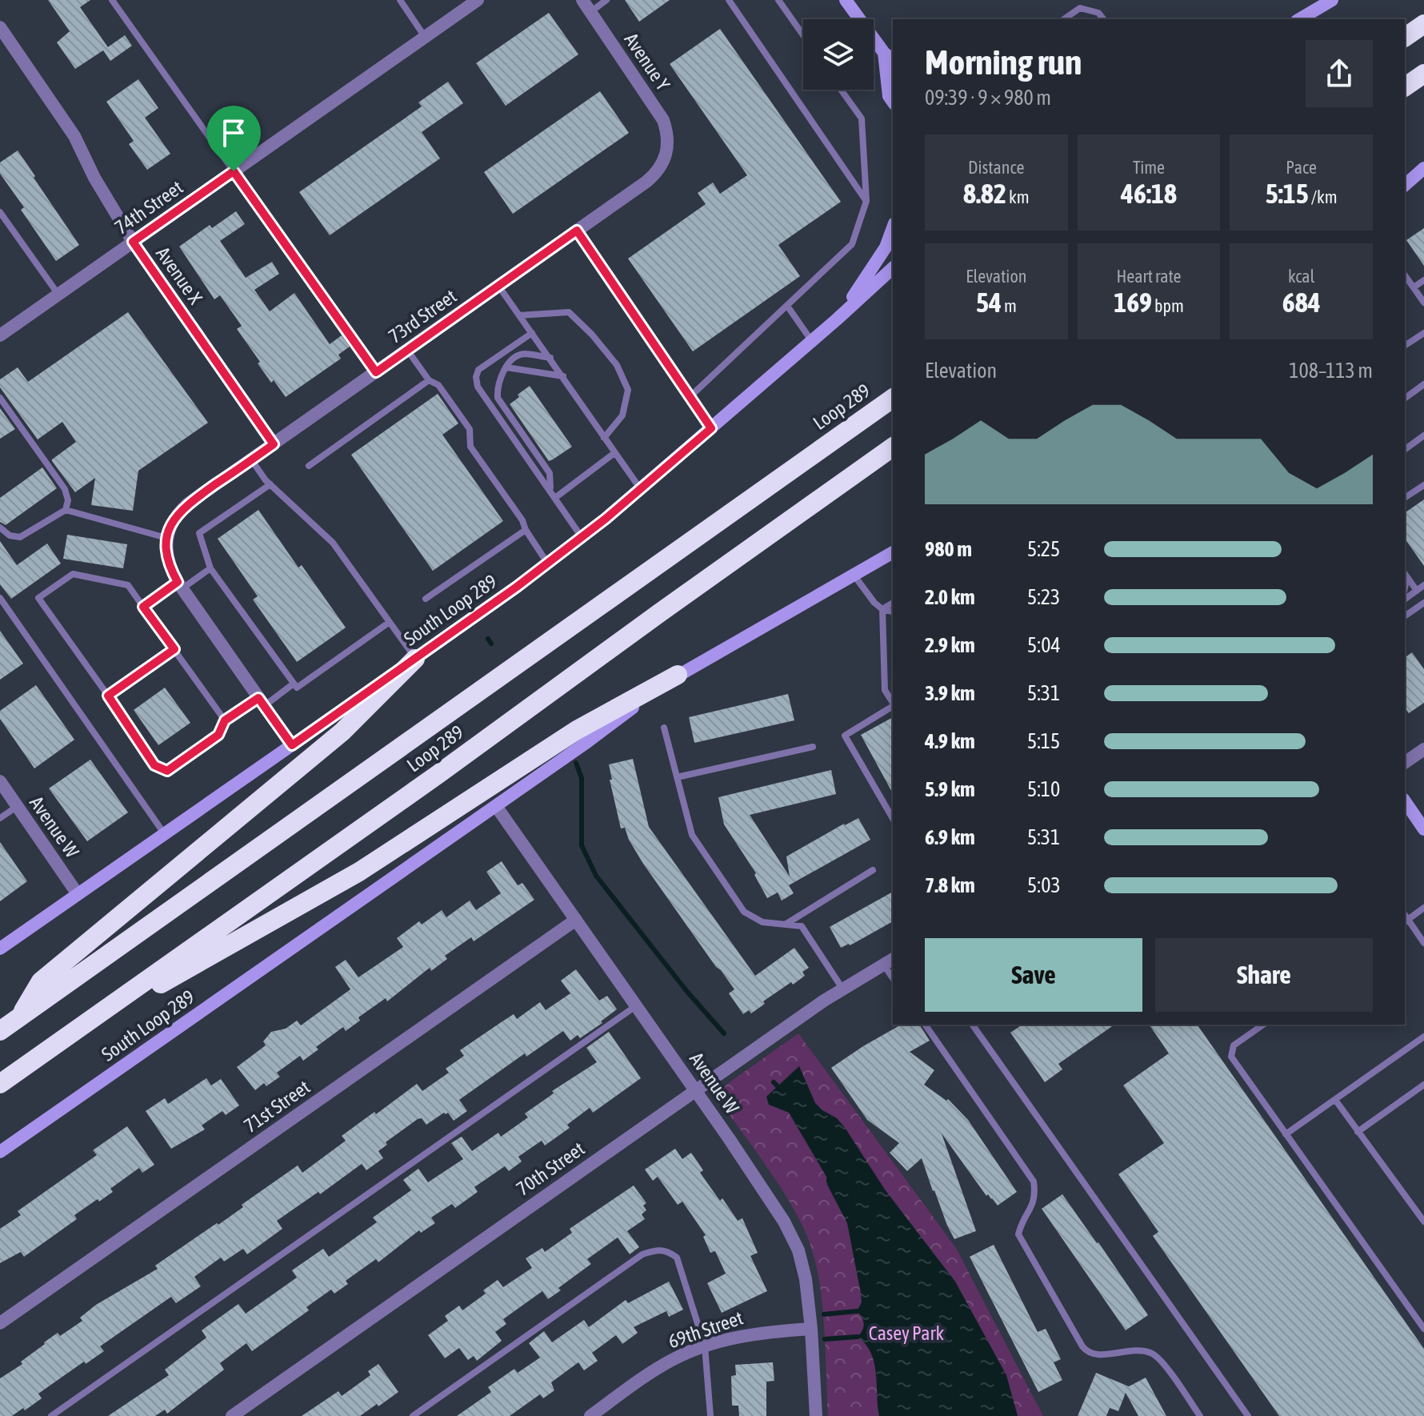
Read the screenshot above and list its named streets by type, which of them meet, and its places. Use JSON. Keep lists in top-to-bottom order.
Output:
{
  "streets": {
    "highway": ["Loop 289"],
    "main road": ["South Loop 289"],
    "street": [
      "Avenue Y",
      "74th Street",
      "Avenue X",
      "73rd Street",
      "Avenue W",
      "71st Street",
      "70th Street",
      "69th Street"
    ]
  },
  "crossings": [
    ["Avenue Y", "73rd Street"],
    ["74th Street", "Avenue X"],
    ["Avenue X", "73rd Street"],
    ["South Loop 289", "Avenue W"],
    ["Avenue W", "71st Street"],
    ["Avenue W", "70th Street"],
    ["Avenue W", "69th Street"]
  ],
  "parks": ["Casey Park"],
  "page": {
    "heading": ["Morning run", "09:39 · 9 × 980 m"],
    "stats": [
      ["Distance", "8.82 km"],
      ["Time", "46:18"],
      ["Pace", "5:15 /km"],
      ["Elevation", "54 m"],
      ["Heart rate", "169 bpm"],
      ["kcal", "684"]
    ],
    "chart": ["Elevation", "108–113 m"],
    "list": [
      {
        "name": "980 m",
        "note": "5:25"
      },
      {
        "name": "2.0 km",
        "note": "5:23"
      },
      {
        "name": "2.9 km",
        "note": "5:04"
      },
      {
        "name": "3.9 km",
        "note": "5:31"
      },
      {
        "name": "4.9 km",
        "note": "5:15"
      },
      {
        "name": "5.9 km",
        "note": "5:10"
      },
      {
        "name": "6.9 km",
        "note": "5:31"
      },
      {
        "name": "7.8 km",
        "note": "5:03"
      }
    ],
    "buttons": ["Save", "Share"]
  }
}
